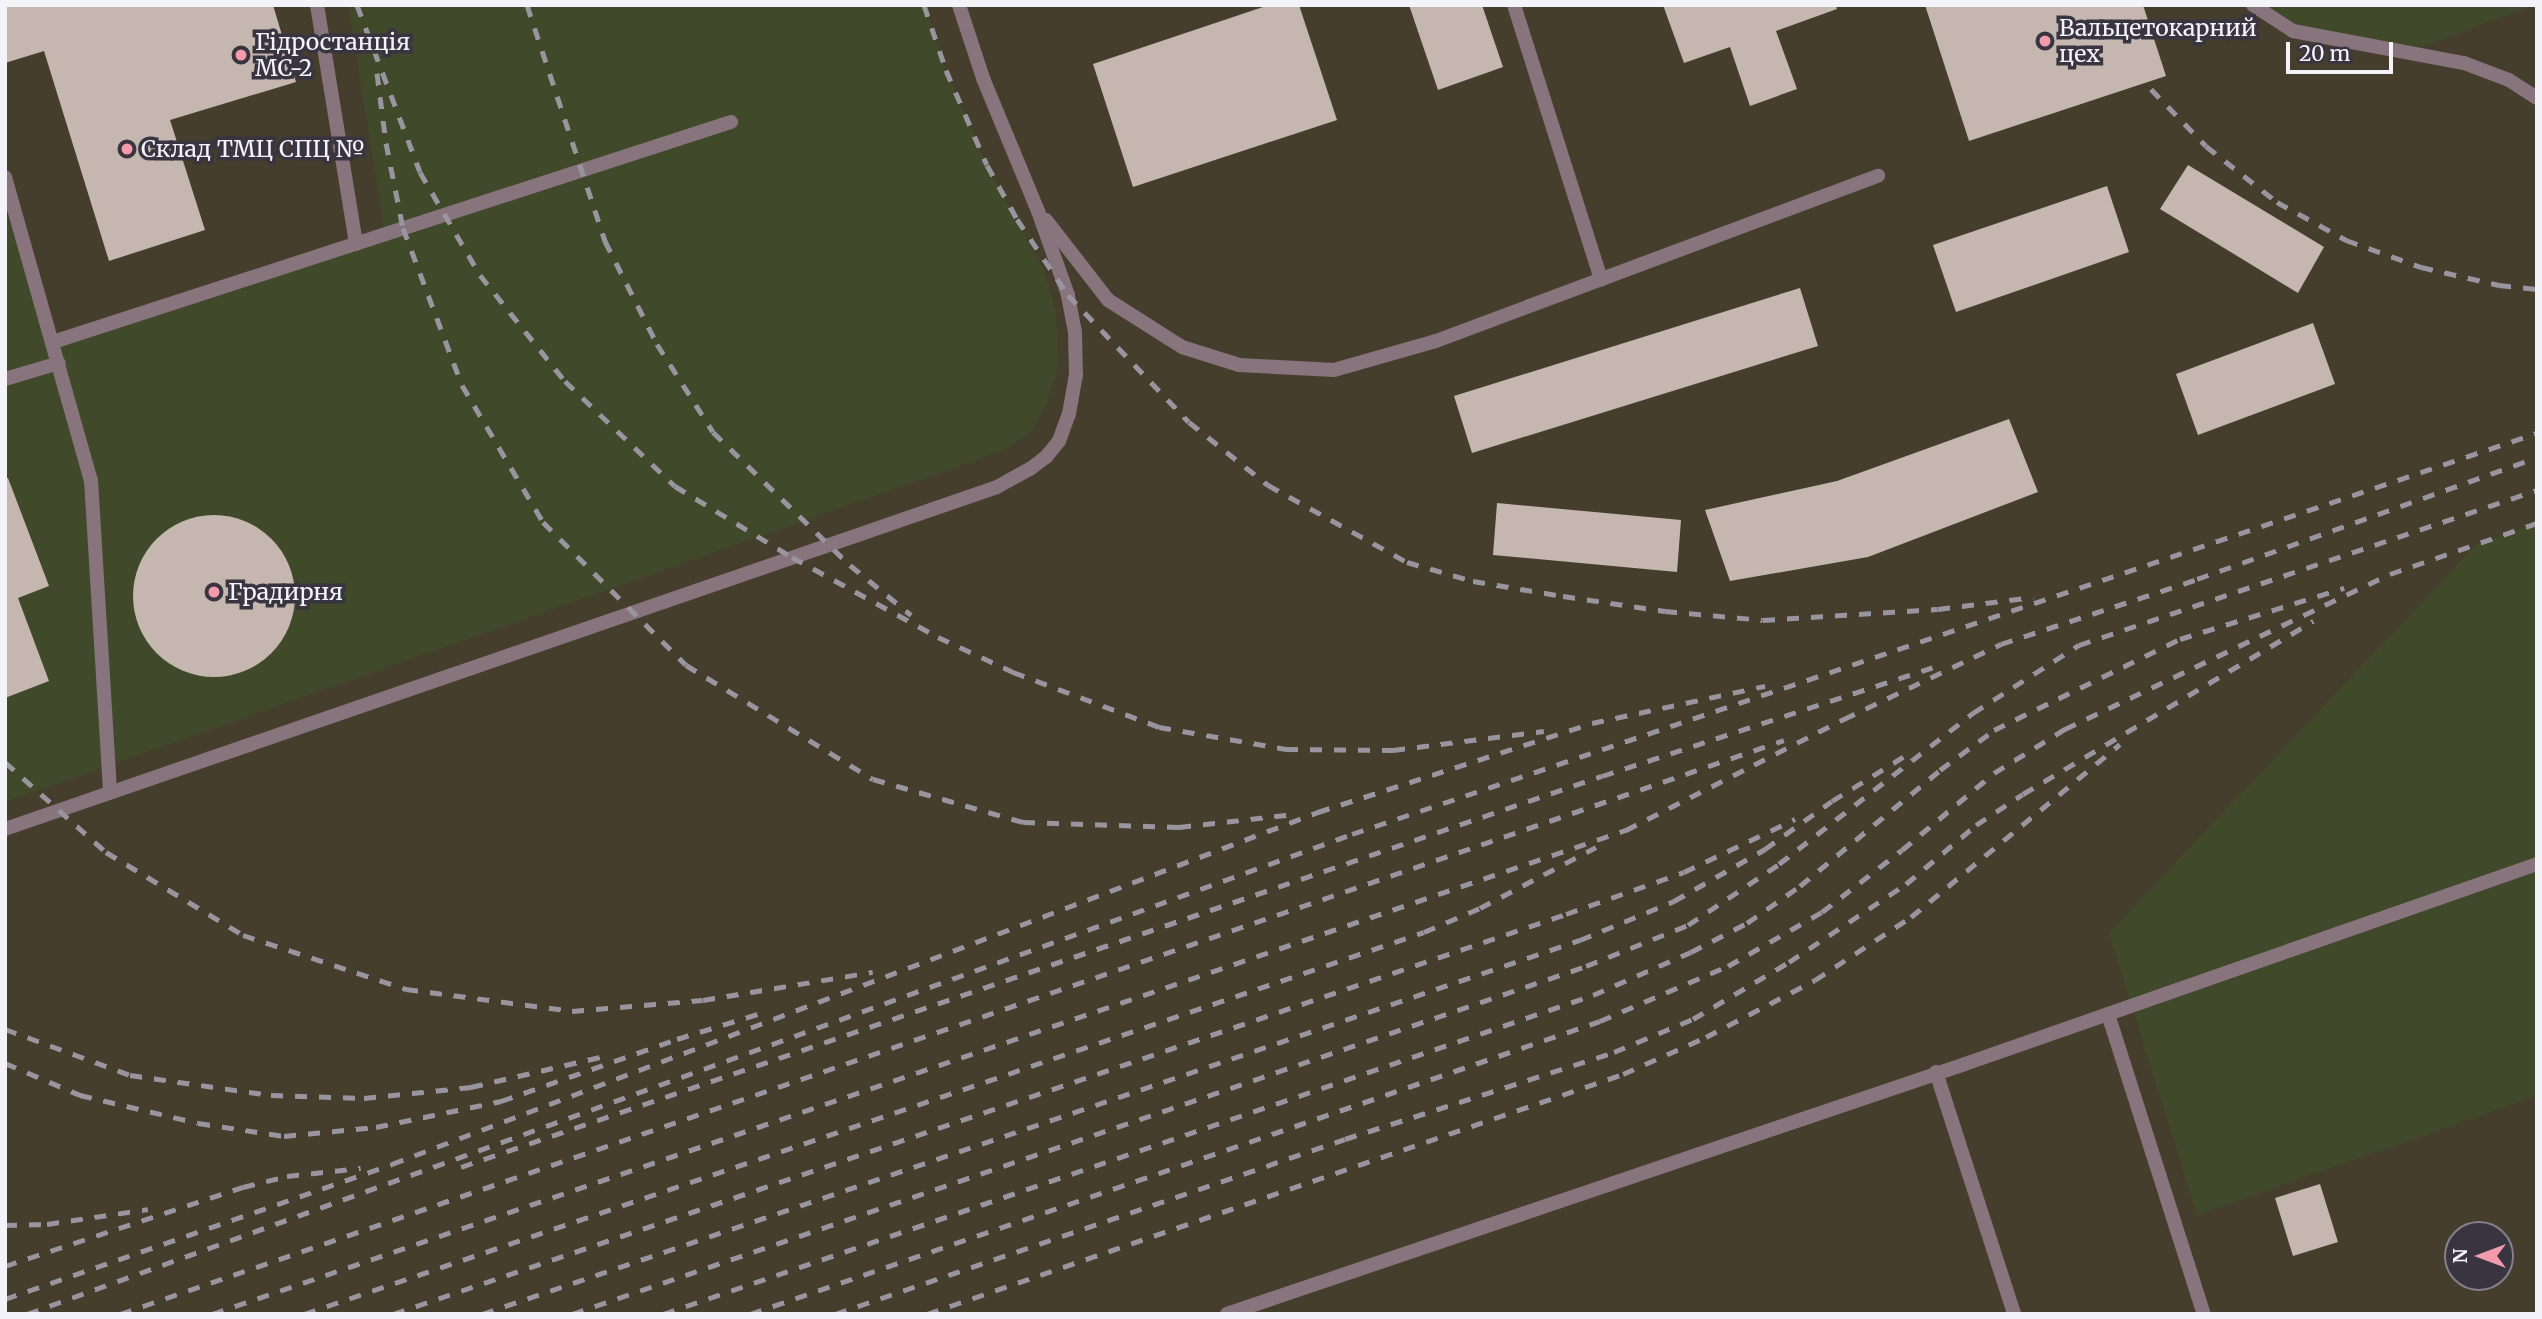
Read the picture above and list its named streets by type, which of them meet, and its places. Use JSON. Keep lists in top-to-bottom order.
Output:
{
  "places": [
    "Вальцетокарний цех",
    "Гідростанція МС-2",
    "Склад ТМЦ СПЦ №",
    "Градирня"
  ],
  "scale_bar": "20 m",
  "north": "left"
}
